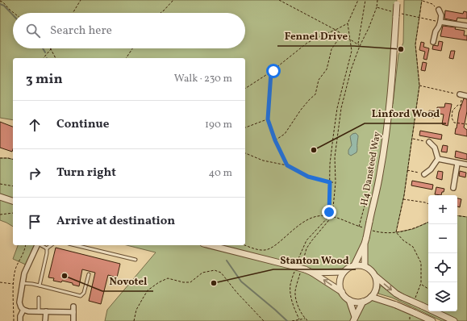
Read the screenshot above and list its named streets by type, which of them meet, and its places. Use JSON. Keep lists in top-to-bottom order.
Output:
{
  "streets": {
    "street": ["H4 Dansteed Way"]
  },
  "places": [
    "Fennel Drive",
    "Linford Wood",
    "Novotel",
    "Stanton Wood"
  ],
  "page": {
    "search": "Search here",
    "heading": ["3 min", "Walk · 230 m"],
    "list": [
      ["Continue", "190 m"],
      ["Turn right", "40 m"],
      "Arrive at destination"
    ],
    "map_buttons": ["+", "−"]
  }
}
